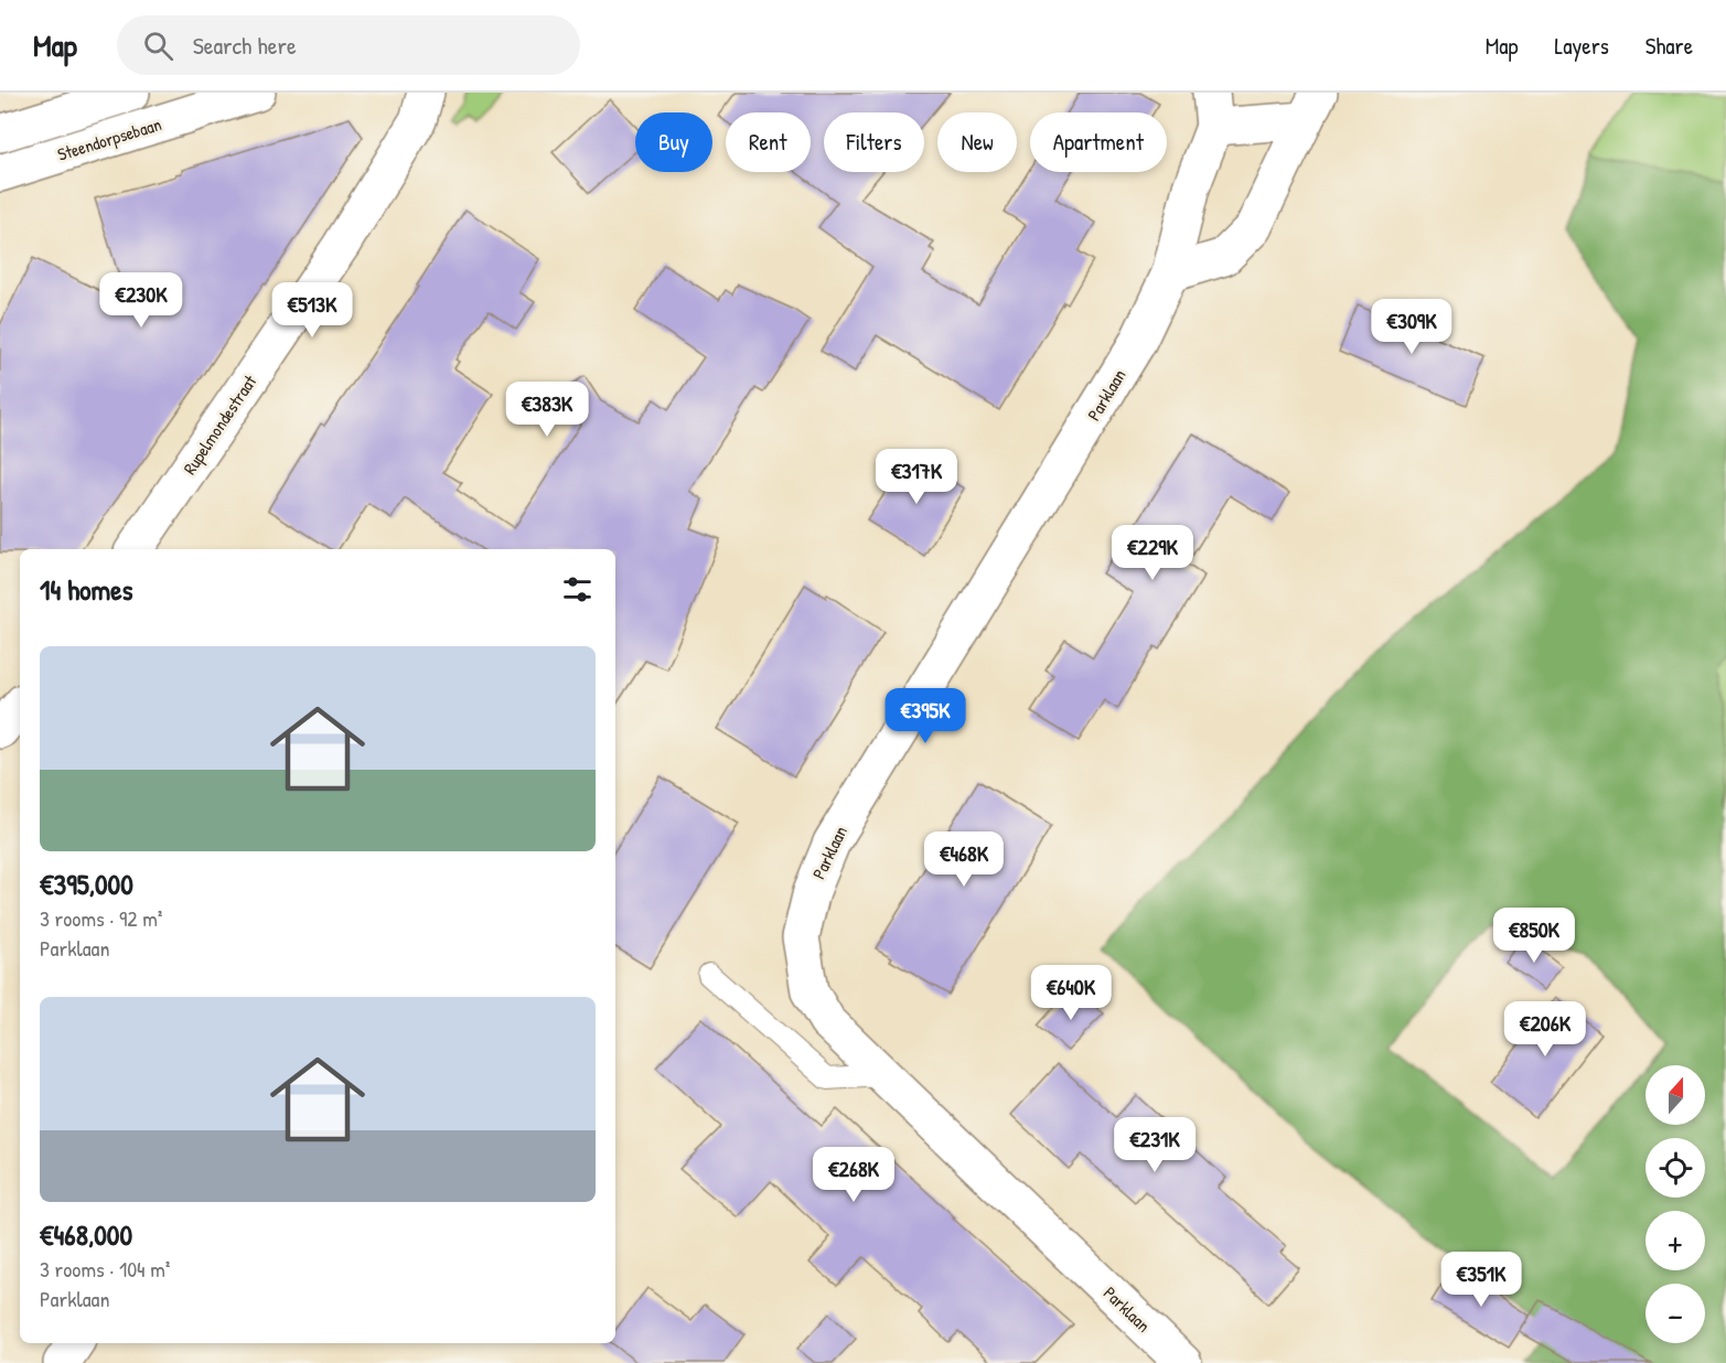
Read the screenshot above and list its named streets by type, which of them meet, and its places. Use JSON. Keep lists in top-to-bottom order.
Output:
{
  "streets": {
    "street": ["Steendorpsebaan", "Parklaan", "Rupelmondestraat"]
  },
  "north": "top",
  "page": {
    "header": "Map",
    "search": "Search here",
    "nav": ["Map", "Layers", "Share"],
    "chip": [
      "Buy",
      "Rent",
      "Filters",
      "New",
      "Apartment"
    ],
    "price": [
      "€230K",
      "€513K",
      "€309K",
      "€383K",
      "€317K",
      "€229K",
      "€395K",
      "€468K",
      "€850K",
      "€640K",
      "€206K",
      "€231K",
      "€268K",
      "€351K"
    ],
    "heading": "14 homes",
    "list": [
      {
        "name": "€395,000",
        "note": "3 rooms · 92 m² · Parklaan"
      },
      {
        "name": "€468,000",
        "note": "3 rooms · 104 m² · Parklaan"
      }
    ],
    "map_buttons": ["+", "−"]
  }
}
